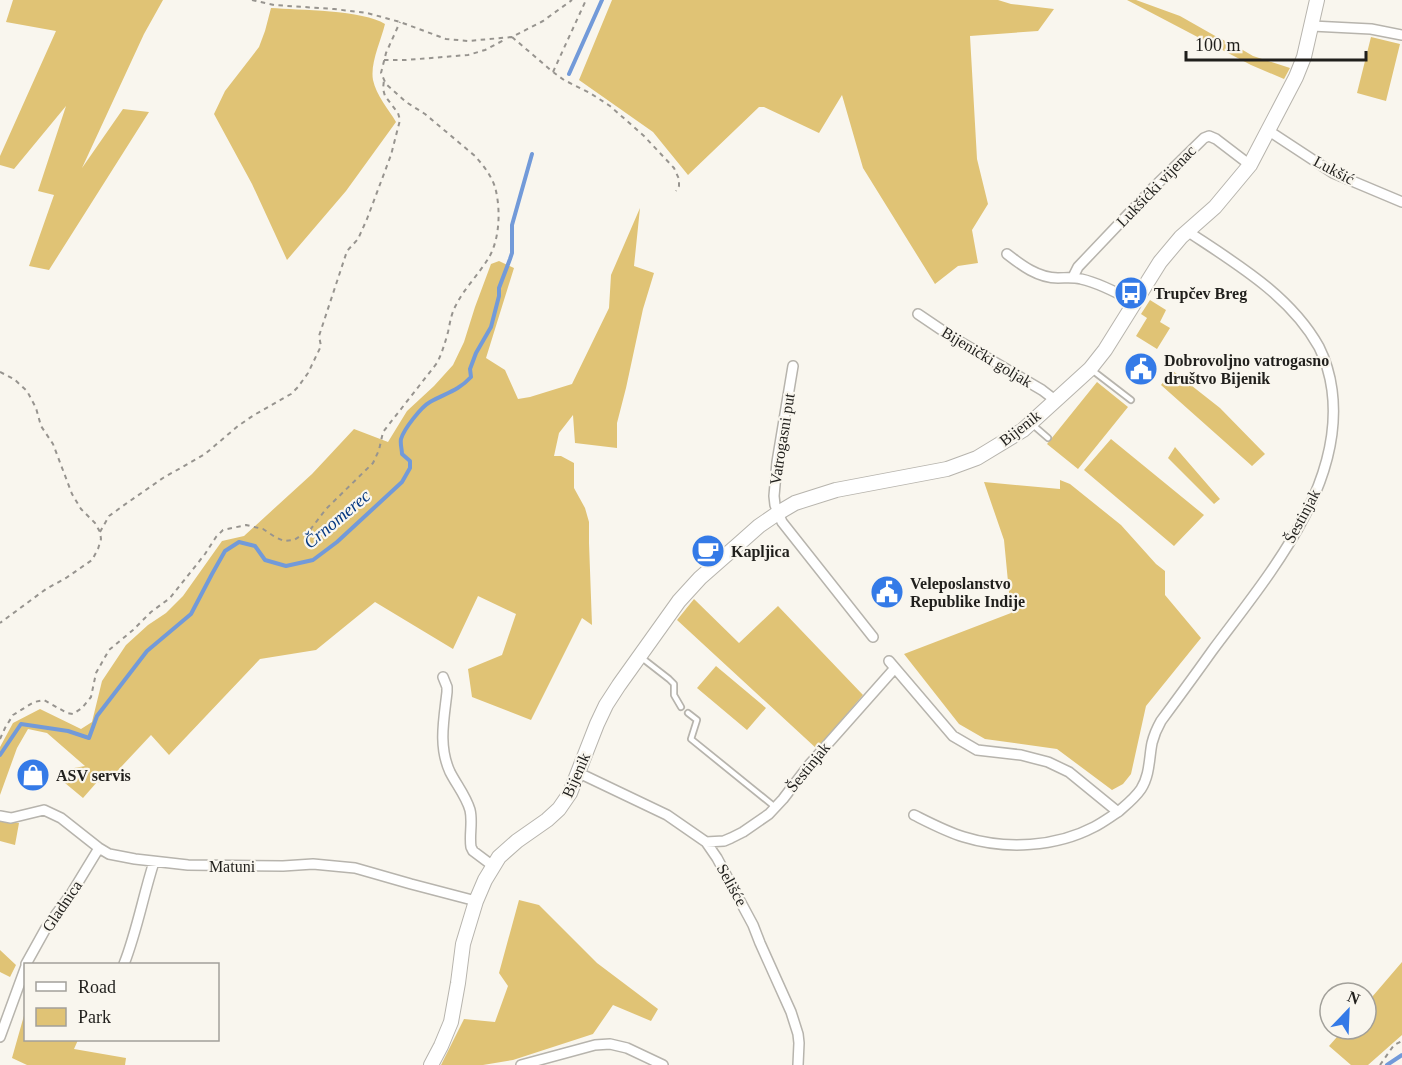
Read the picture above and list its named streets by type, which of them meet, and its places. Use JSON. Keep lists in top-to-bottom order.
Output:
{
  "streets": {
    "main road": ["Bijenik"],
    "street": [
      "Lukšić",
      "Lukšićki vijenac",
      "Bijenički goljak",
      "Vatrogasni put",
      "Šestinjak",
      "Matuni",
      "Selišće",
      "Gladnica"
    ]
  },
  "crossings": [
    ["Bijenički goljak", "Bijenik"],
    ["Bijenik", "Vatrogasni put"],
    ["Bijenik", "Šestinjak"],
    ["Bijenik", "Matuni"],
    ["Bijenik", "Selišće"],
    ["Šestinjak", "Selišće"],
    ["Matuni", "Gladnica"]
  ],
  "water": ["Črnomerec"],
  "places": {
    "bus stop": ["Trupčev Breg"],
    "public building": ["Dobrovoljno vatrogasno društvo Bijenik", "Veleposlanstvo Republike Indije"],
    "cafe": ["Kapljica"],
    "shop": ["ASV servis"]
  },
  "legend": ["Road", "Park"],
  "scale_bar": "100 m",
  "north": "top right"
}
